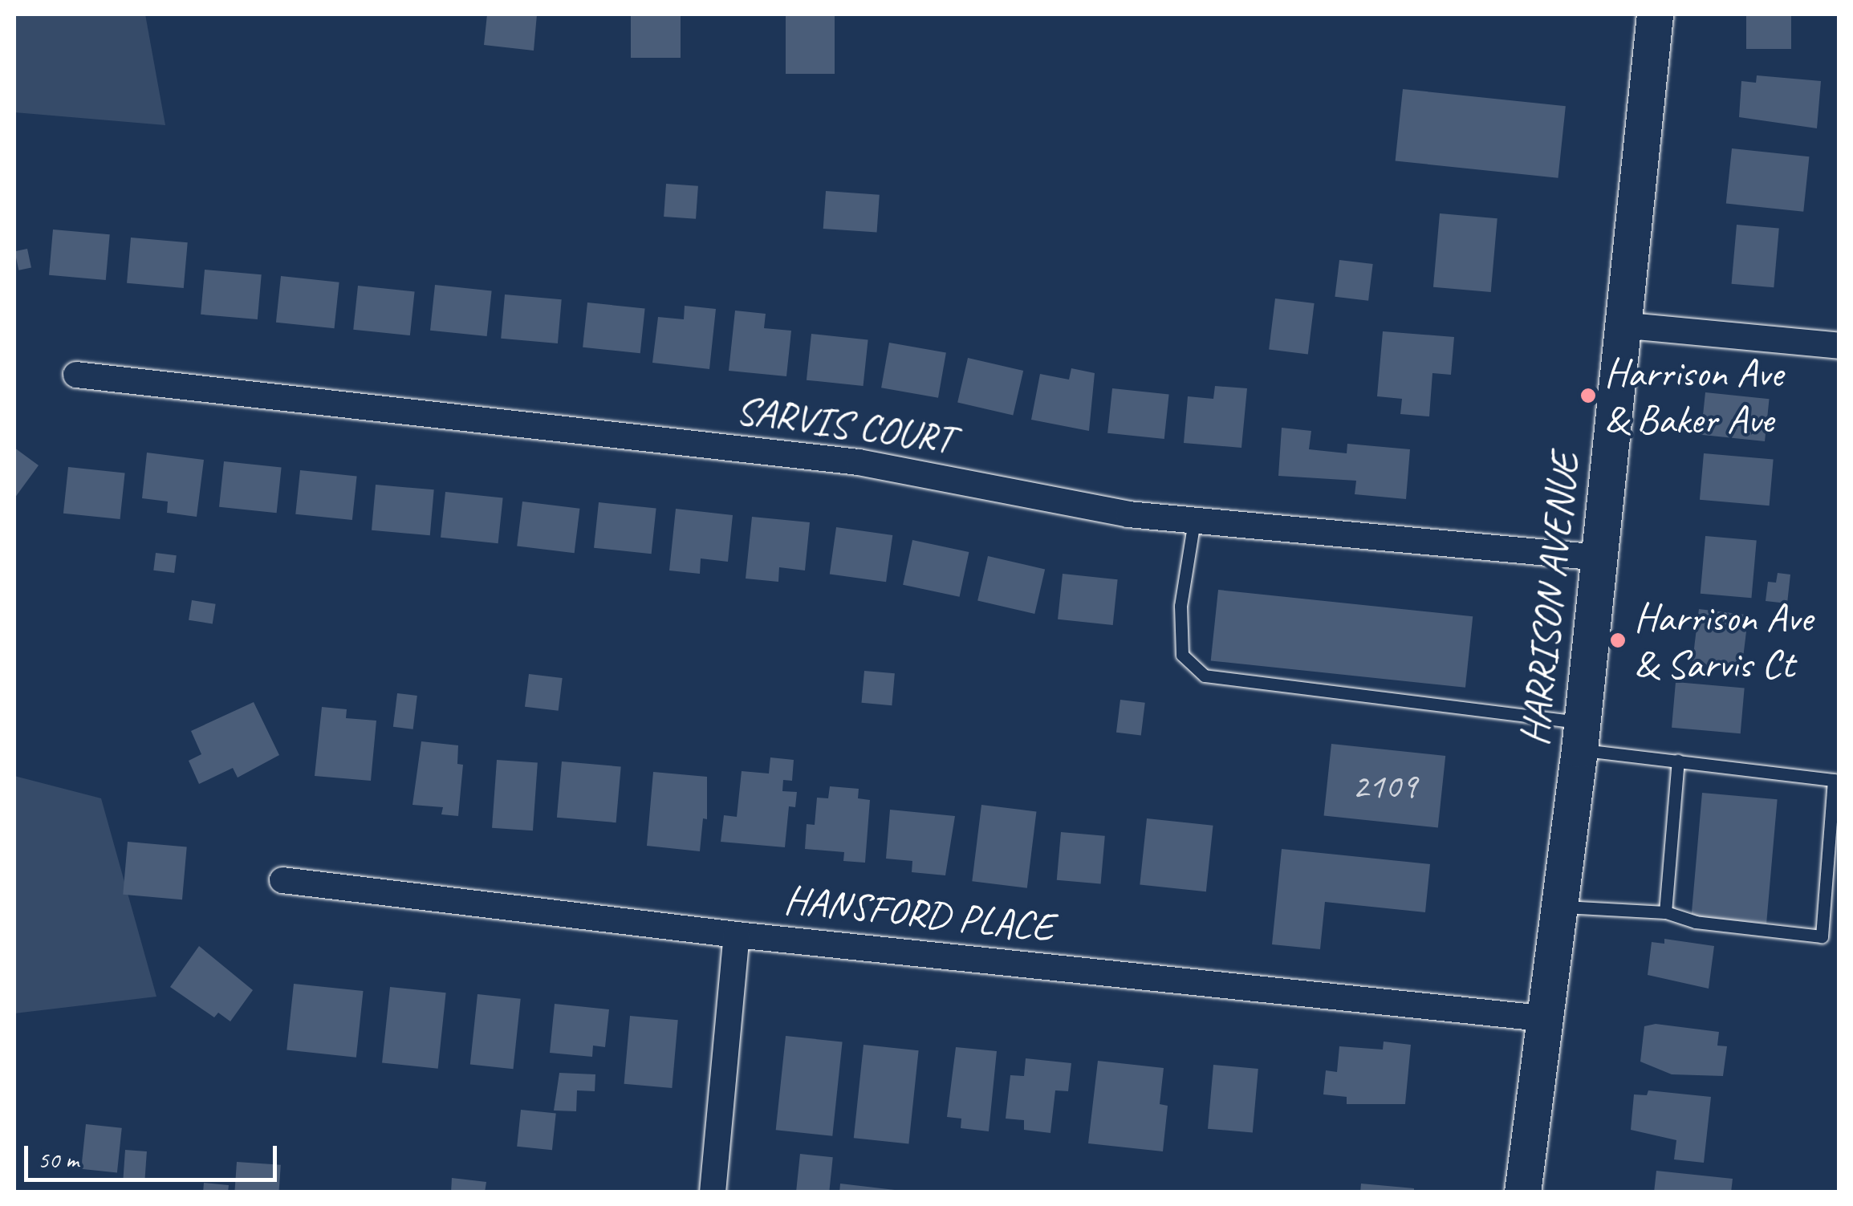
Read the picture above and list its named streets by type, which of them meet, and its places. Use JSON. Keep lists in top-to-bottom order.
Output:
{
  "streets": {
    "main road": ["HARRISON AVENUE"],
    "street": ["SARVIS COURT", "HANSFORD PLACE"]
  },
  "crossings": [
    ["SARVIS COURT", "HARRISON AVENUE"],
    ["HARRISON AVENUE", "HANSFORD PLACE"]
  ],
  "places": ["Harrison Ave & Baker Ave", "Harrison Ave & Sarvis Ct"],
  "house_numbers": ["2109"],
  "scale_bar": "50 m"
}
